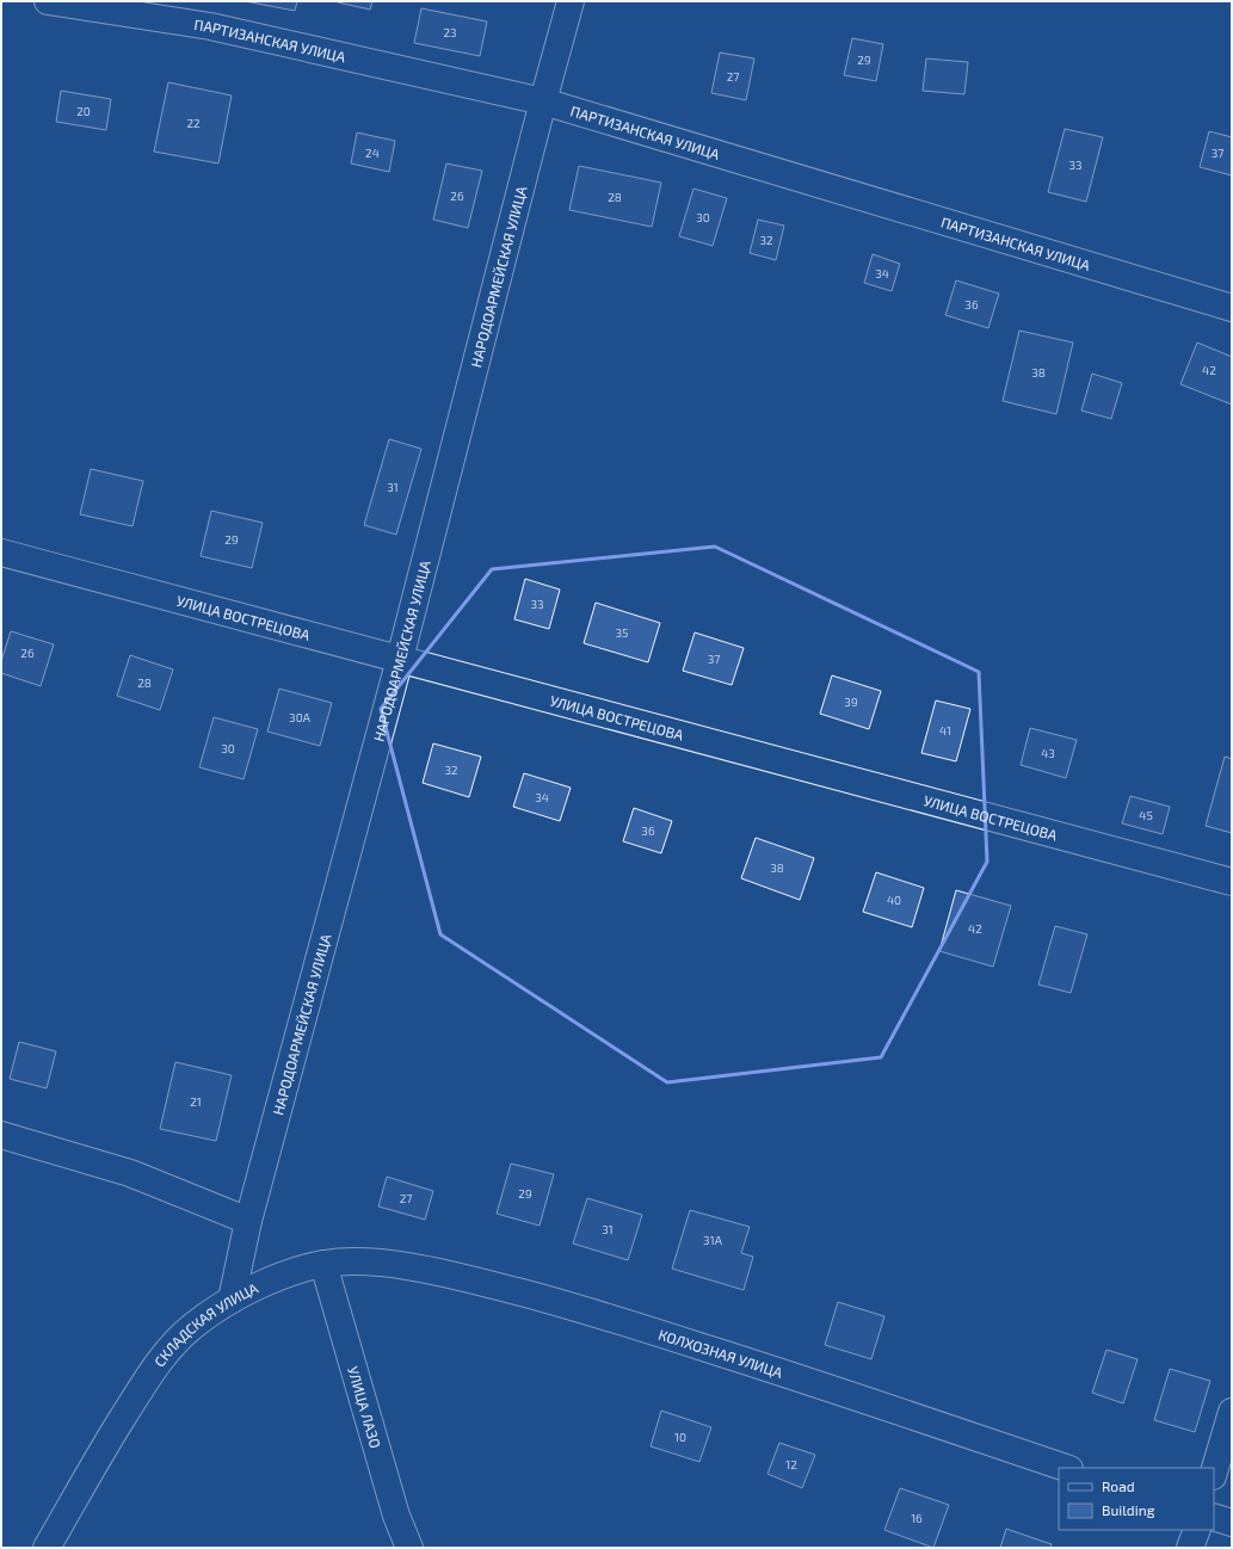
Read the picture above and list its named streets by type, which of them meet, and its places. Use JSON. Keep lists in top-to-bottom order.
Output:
{
  "streets": {
    "street": [
      "ПАРТИЗАНСКАЯ УЛИЦА",
      "НАРОДОАРМЕЙСКАЯ УЛИЦА",
      "УЛИЦА ВОСТРЕЦОВА",
      "СКЛАДСКАЯ УЛИЦА",
      "КОЛХОЗНАЯ УЛИЦА",
      "УЛИЦА ЛАЗО"
    ]
  },
  "crossings": [
    ["ПАРТИЗАНСКАЯ УЛИЦА", "НАРОДОАРМЕЙСКАЯ УЛИЦА"],
    ["НАРОДОАРМЕЙСКАЯ УЛИЦА", "УЛИЦА ВОСТРЕЦОВА"],
    ["НАРОДОАРМЕЙСКАЯ УЛИЦА", "СКЛАДСКАЯ УЛИЦА"],
    ["СКЛАДСКАЯ УЛИЦА", "КОЛХОЗНАЯ УЛИЦА"],
    ["СКЛАДСКАЯ УЛИЦА", "УЛИЦА ЛАЗО"]
  ],
  "house_numbers": [
    "23",
    "29",
    "27",
    "20",
    "22",
    "24",
    "37",
    "33",
    "26",
    "28",
    "30",
    "32",
    "34",
    "36",
    "42",
    "38",
    "31",
    "29",
    "33",
    "35",
    "26",
    "37",
    "28",
    "39",
    "30А",
    "41",
    "30",
    "43",
    "32",
    "34",
    "45",
    "36",
    "38",
    "40",
    "42",
    "21",
    "29",
    "27",
    "31",
    "31А",
    "10",
    "12",
    "16"
  ],
  "legend": ["Road", "Building"]
}
